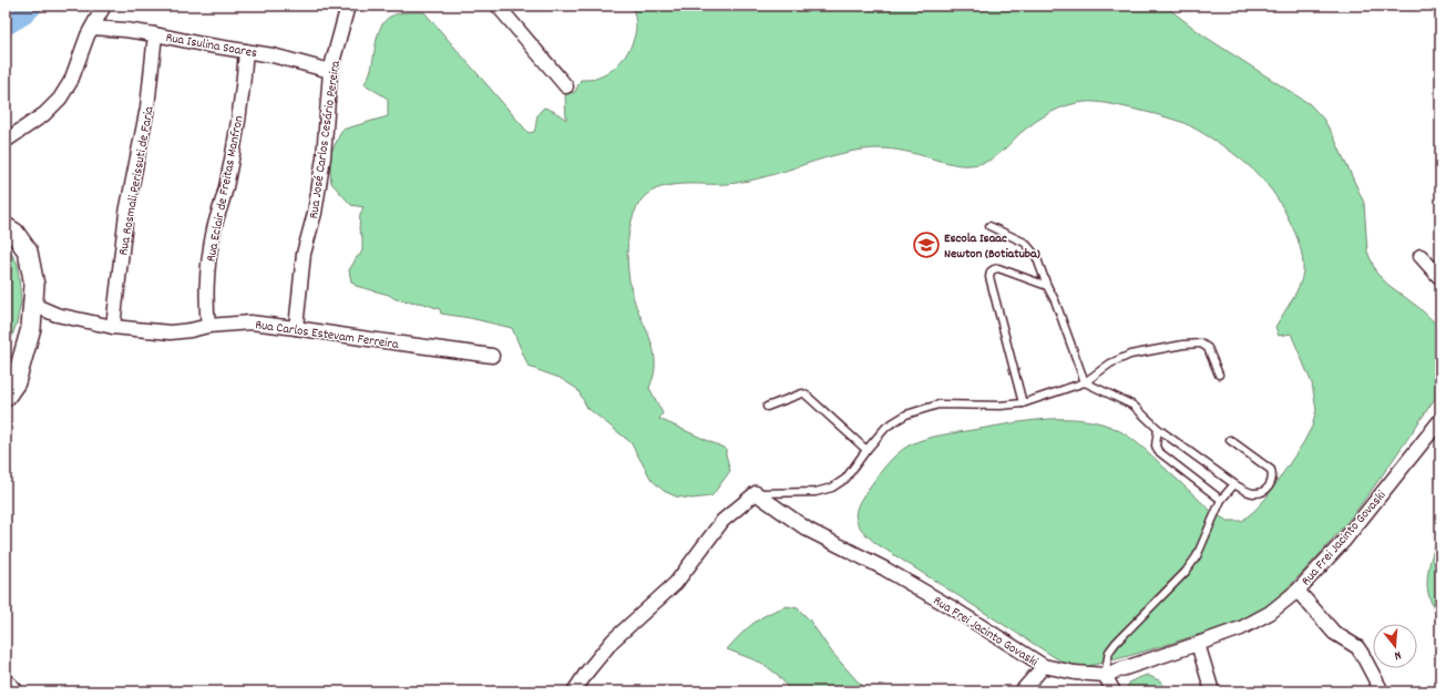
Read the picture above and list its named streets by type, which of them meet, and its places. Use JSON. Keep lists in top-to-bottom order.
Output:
{
  "streets": {
    "street": [
      "Rua Isulina Soares",
      "Rua José Carlos Cesário Pereira",
      "Rua Rosmali Perissuti de Faria",
      "Rua Eclair de Freitas Manfron",
      "Rua Carlos Estevam Ferreira",
      "Rua Frei Jacinto Govaski"
    ]
  },
  "crossings": [
    ["Rua Isulina Soares", "Rua José Carlos Cesário Pereira"],
    ["Rua Isulina Soares", "Rua Rosmali Perissuti de Faria"],
    ["Rua Isulina Soares", "Rua Eclair de Freitas Manfron"],
    ["Rua José Carlos Cesário Pereira", "Rua Carlos Estevam Ferreira"],
    ["Rua Rosmali Perissuti de Faria", "Rua Carlos Estevam Ferreira"],
    ["Rua Eclair de Freitas Manfron", "Rua Carlos Estevam Ferreira"]
  ],
  "places": {
    "school or university": ["Escola Isaac Newton (Botiatuba)"]
  },
  "north": "bottom"
}
